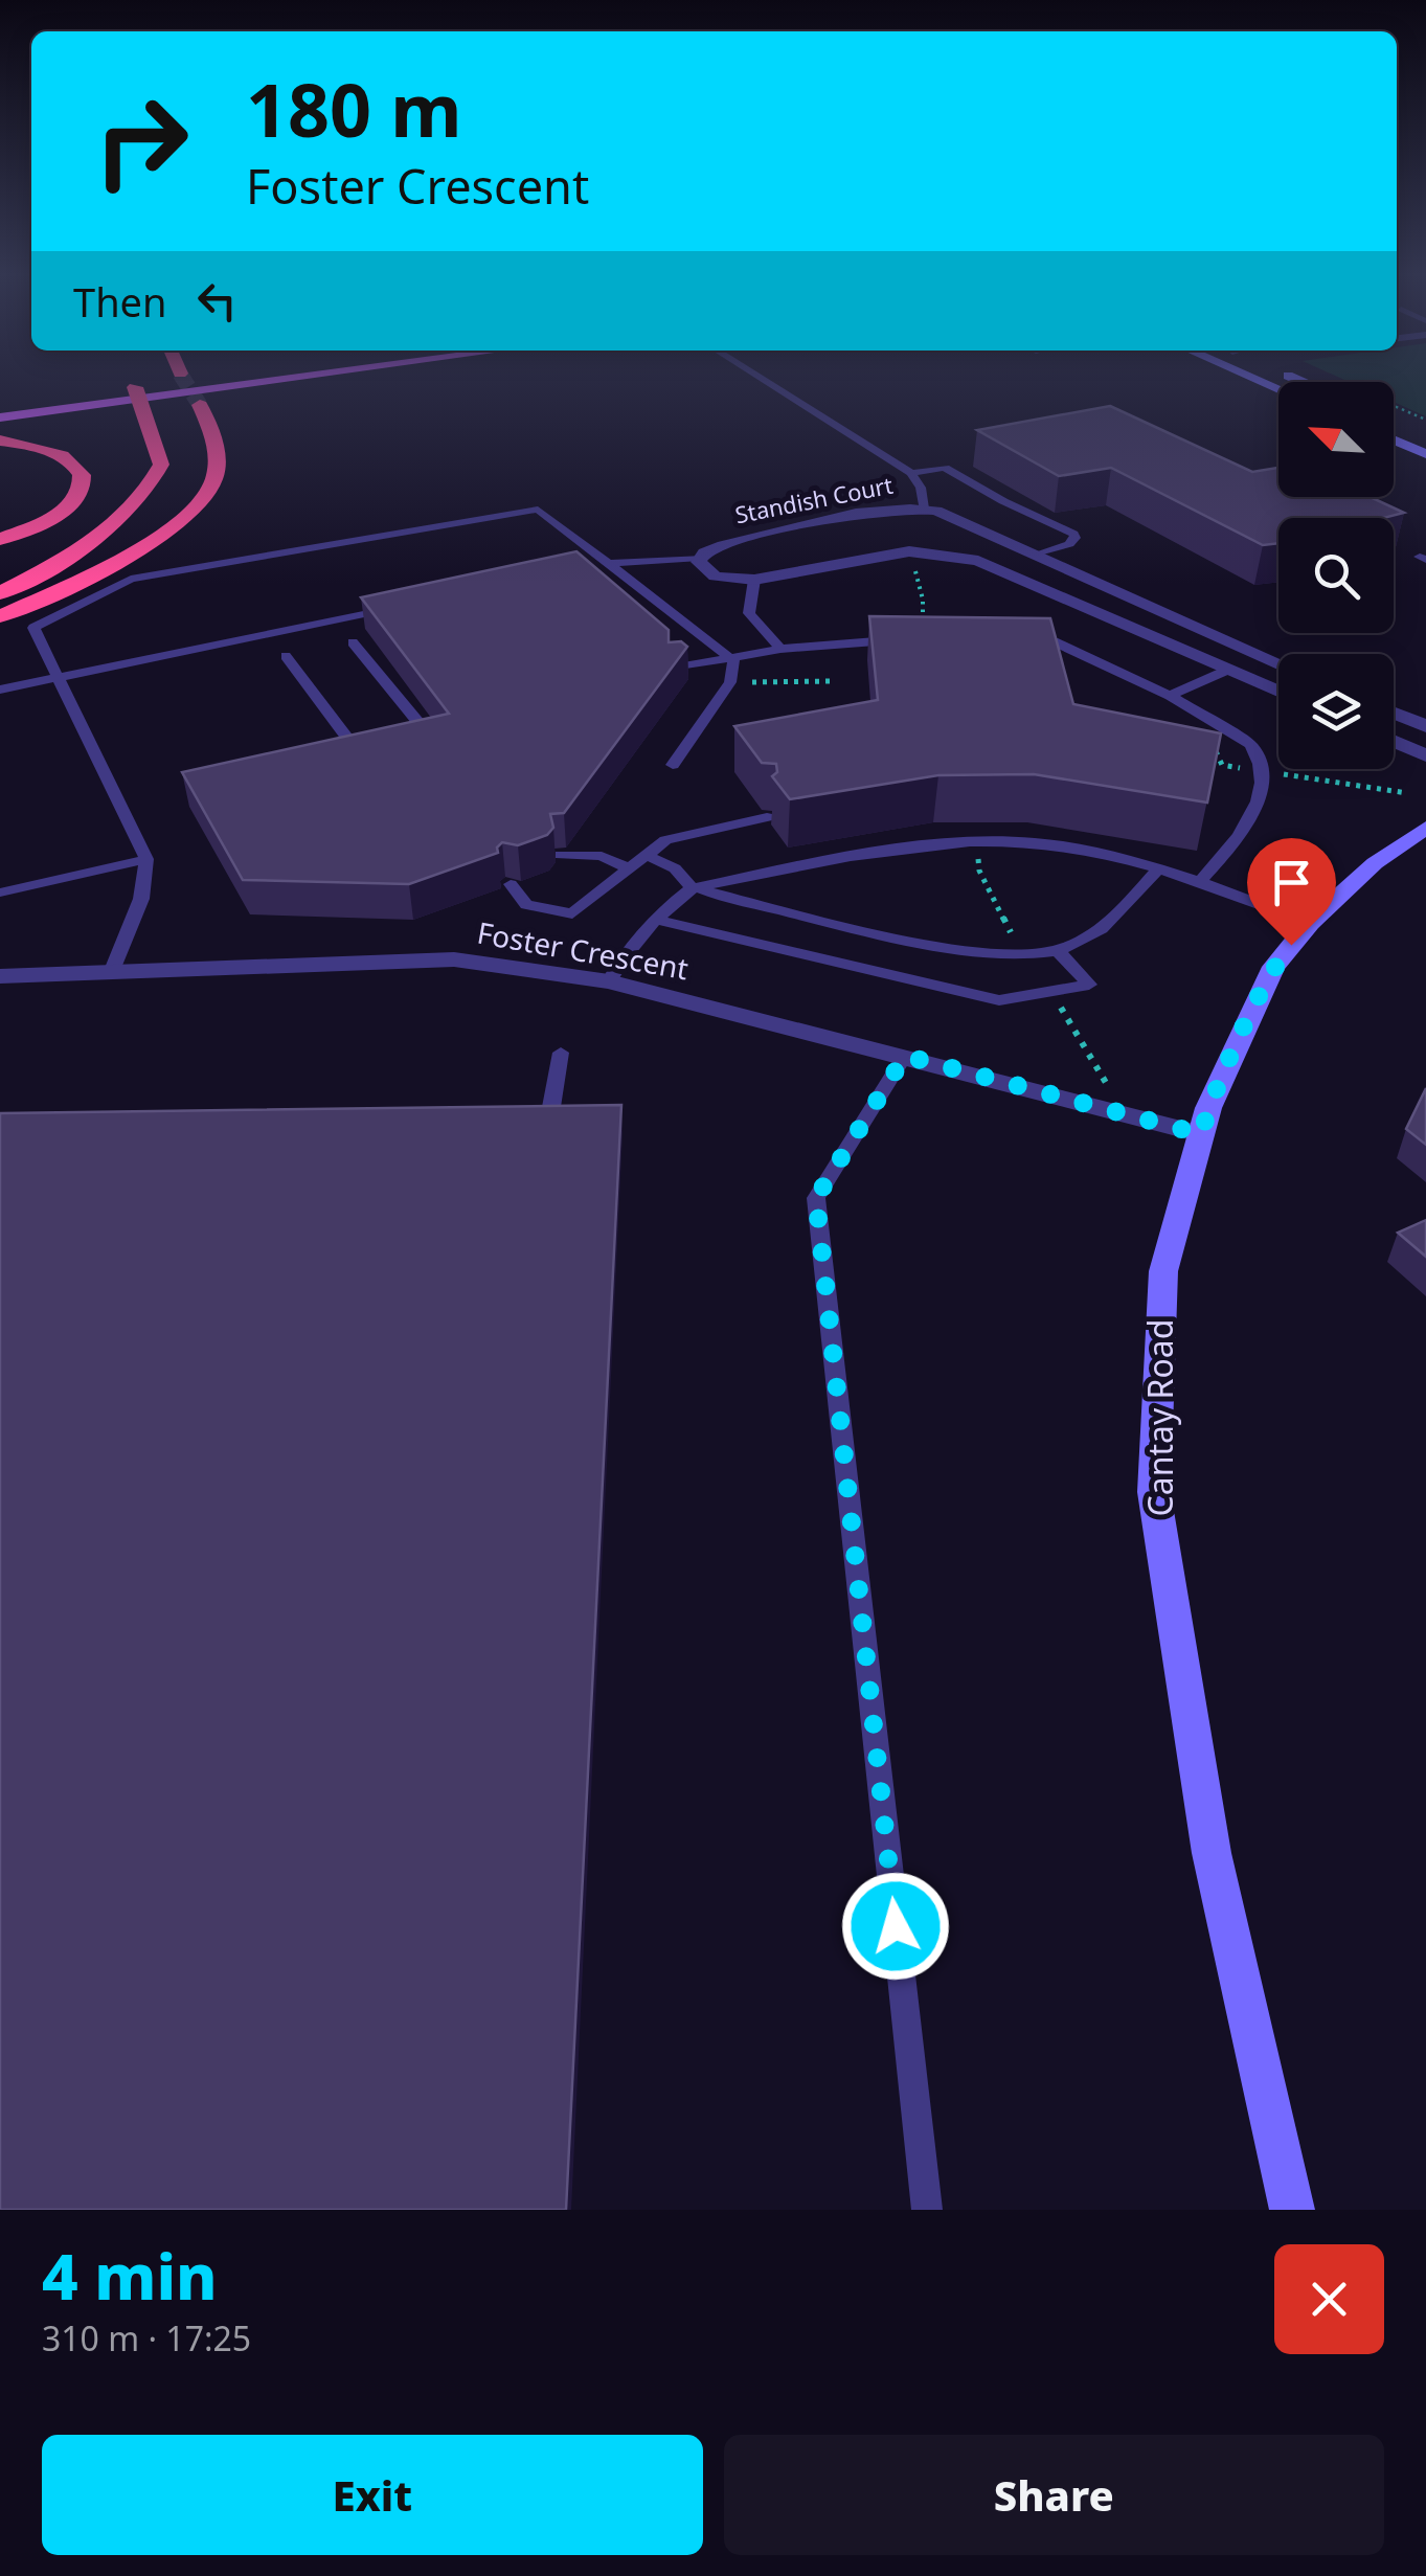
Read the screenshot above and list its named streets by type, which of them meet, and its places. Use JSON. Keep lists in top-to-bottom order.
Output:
{
  "streets": {
    "street": ["Standish Court", "Foster Crescent", "Cantay Road"]
  },
  "crossings": [
    ["Foster Crescent", "Cantay Road"]
  ],
  "north": "top left",
  "page": {
    "turn": ["180 m", "Foster Crescent"],
    "then": "Then",
    "heading": ["4 min", "310 m · 17:25"],
    "buttons": ["Exit", "Share"]
  }
}
